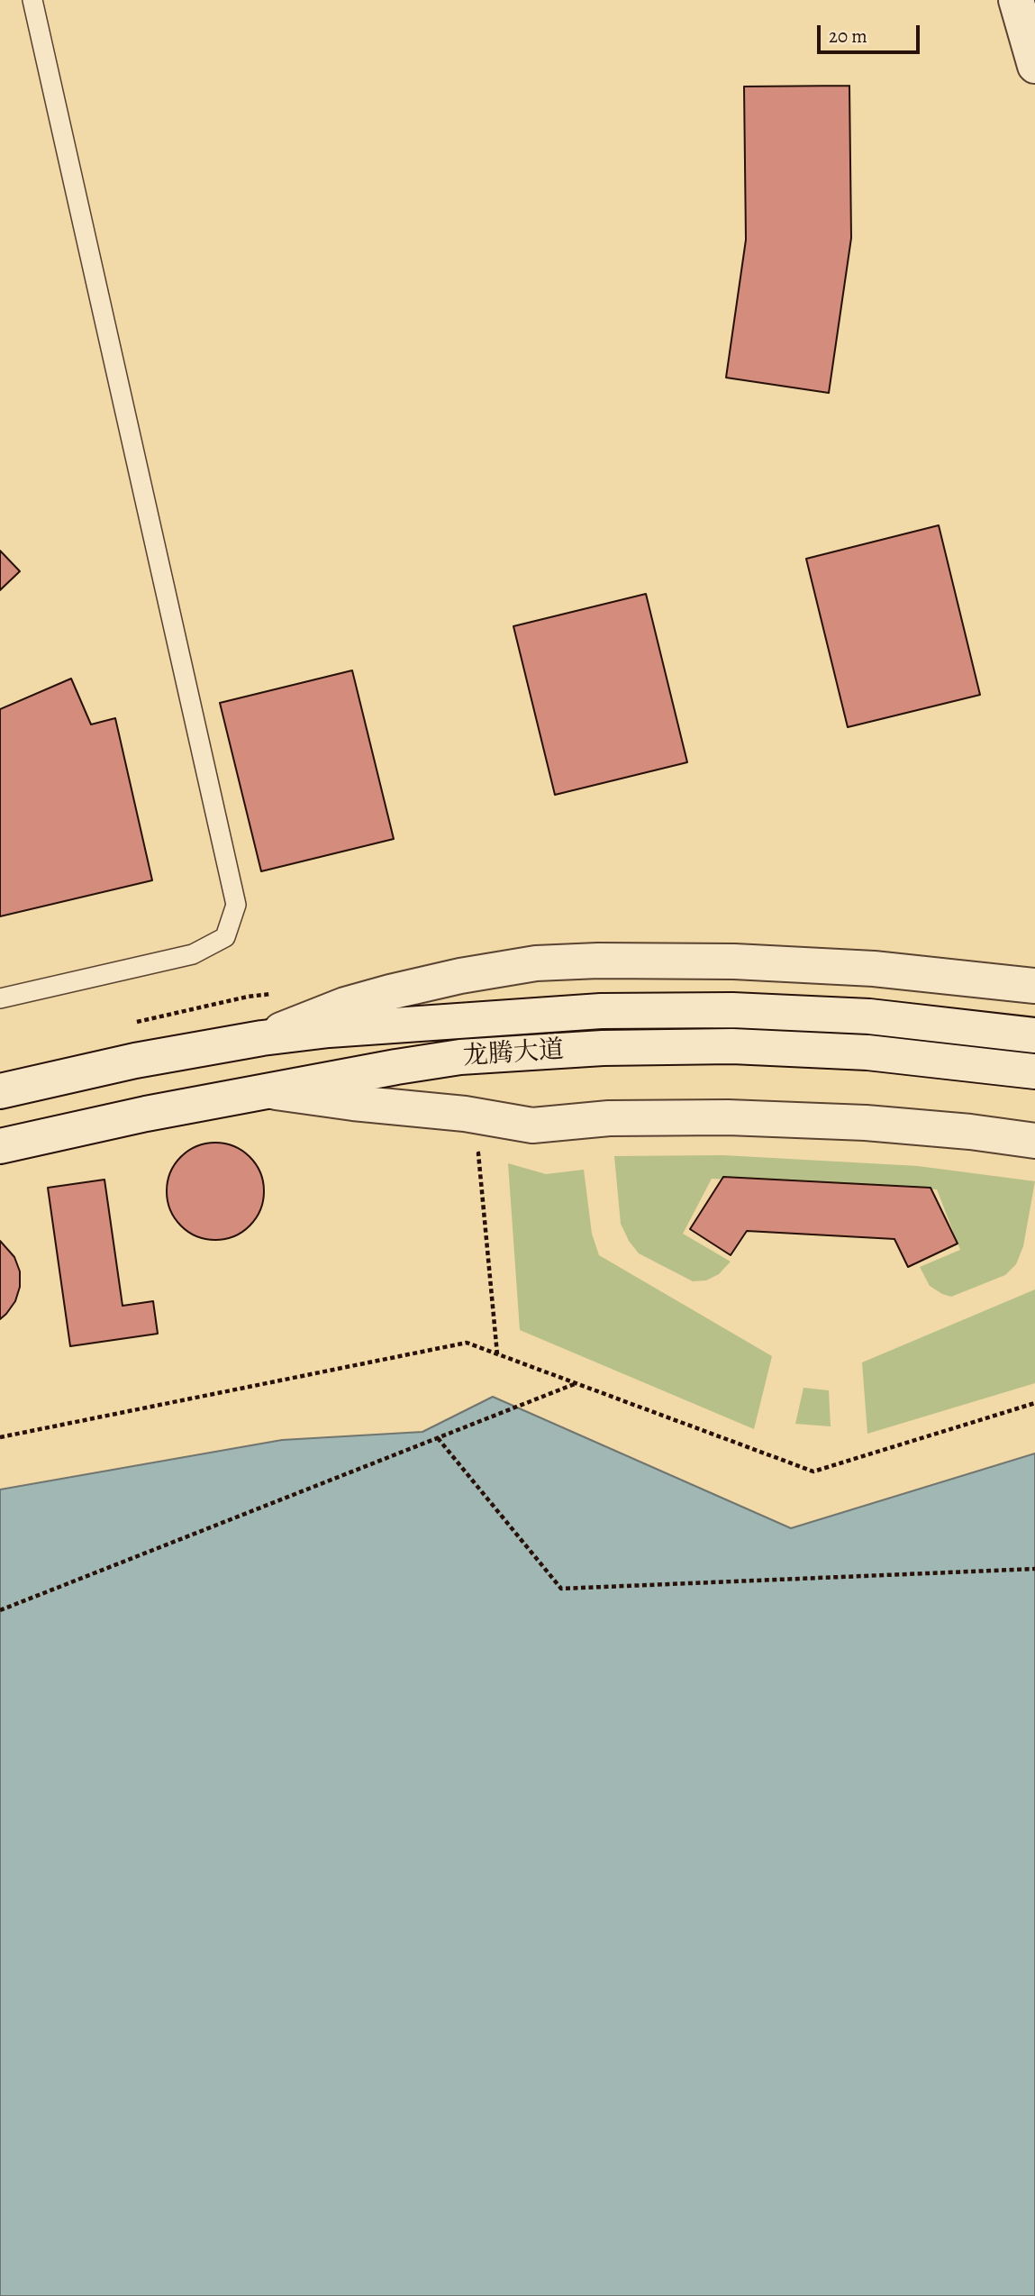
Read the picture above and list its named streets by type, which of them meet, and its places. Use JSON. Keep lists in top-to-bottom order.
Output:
{
  "streets": {
    "main road": ["龙腾大道"]
  },
  "scale_bar": "20 m"
}
